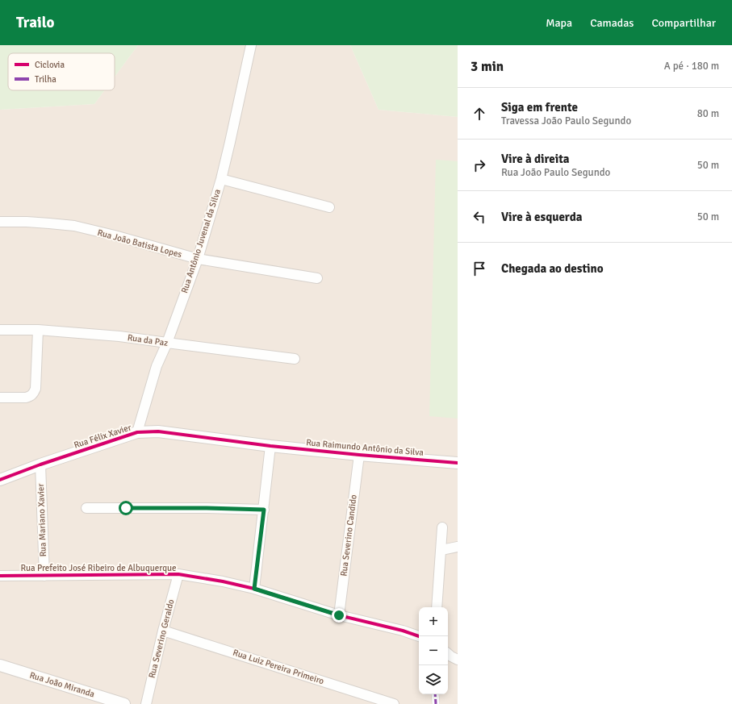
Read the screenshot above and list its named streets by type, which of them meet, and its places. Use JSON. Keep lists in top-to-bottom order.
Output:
{
  "streets": {
    "street": [
      "Rua Antônio Juvenal da Silva",
      "Rua João Batista Lopes",
      "Rua da Paz",
      "Rua Félix Xavier",
      "Rua Raimundo Antônio da Silva",
      "Rua Mariano Xavier",
      "Rua Severino Candido",
      "Rua Prefeito José Ribeiro de Albuquerque",
      "Rua Severino Geraldo",
      "Rua Luiz Pereira Primeiro",
      "Rua João Miranda"
    ]
  },
  "crossings": [
    ["Rua Antônio Juvenal da Silva", "Rua João Batista Lopes"],
    ["Rua Antônio Juvenal da Silva", "Rua da Paz"],
    ["Rua Antônio Juvenal da Silva", "Rua Félix Xavier"],
    ["Rua Félix Xavier", "Rua Raimundo Antônio da Silva"],
    ["Rua Félix Xavier", "Rua Mariano Xavier"],
    ["Rua Raimundo Antônio da Silva", "Rua Severino Candido"],
    ["Rua Mariano Xavier", "Rua Prefeito José Ribeiro de Albuquerque"],
    ["Rua Severino Candido", "Rua Prefeito José Ribeiro de Albuquerque"],
    ["Rua Prefeito José Ribeiro de Albuquerque", "Rua Severino Geraldo"],
    ["Rua Severino Geraldo", "Rua Luiz Pereira Primeiro"]
  ],
  "legend": ["Ciclovia", "Trilha"],
  "page": {
    "header": "Trailo",
    "nav": ["Mapa", "Camadas", "Compartilhar"],
    "heading": ["3 min", "A pé · 180 m"],
    "list": [
      ["Siga em frente", "Travessa João Paulo Segundo", "80 m"],
      ["Vire à direita", "Rua João Paulo Segundo", "50 m"],
      ["Vire à esquerda", "50 m"],
      "Chegada ao destino"
    ],
    "map_buttons": ["+", "−"]
  }
}
